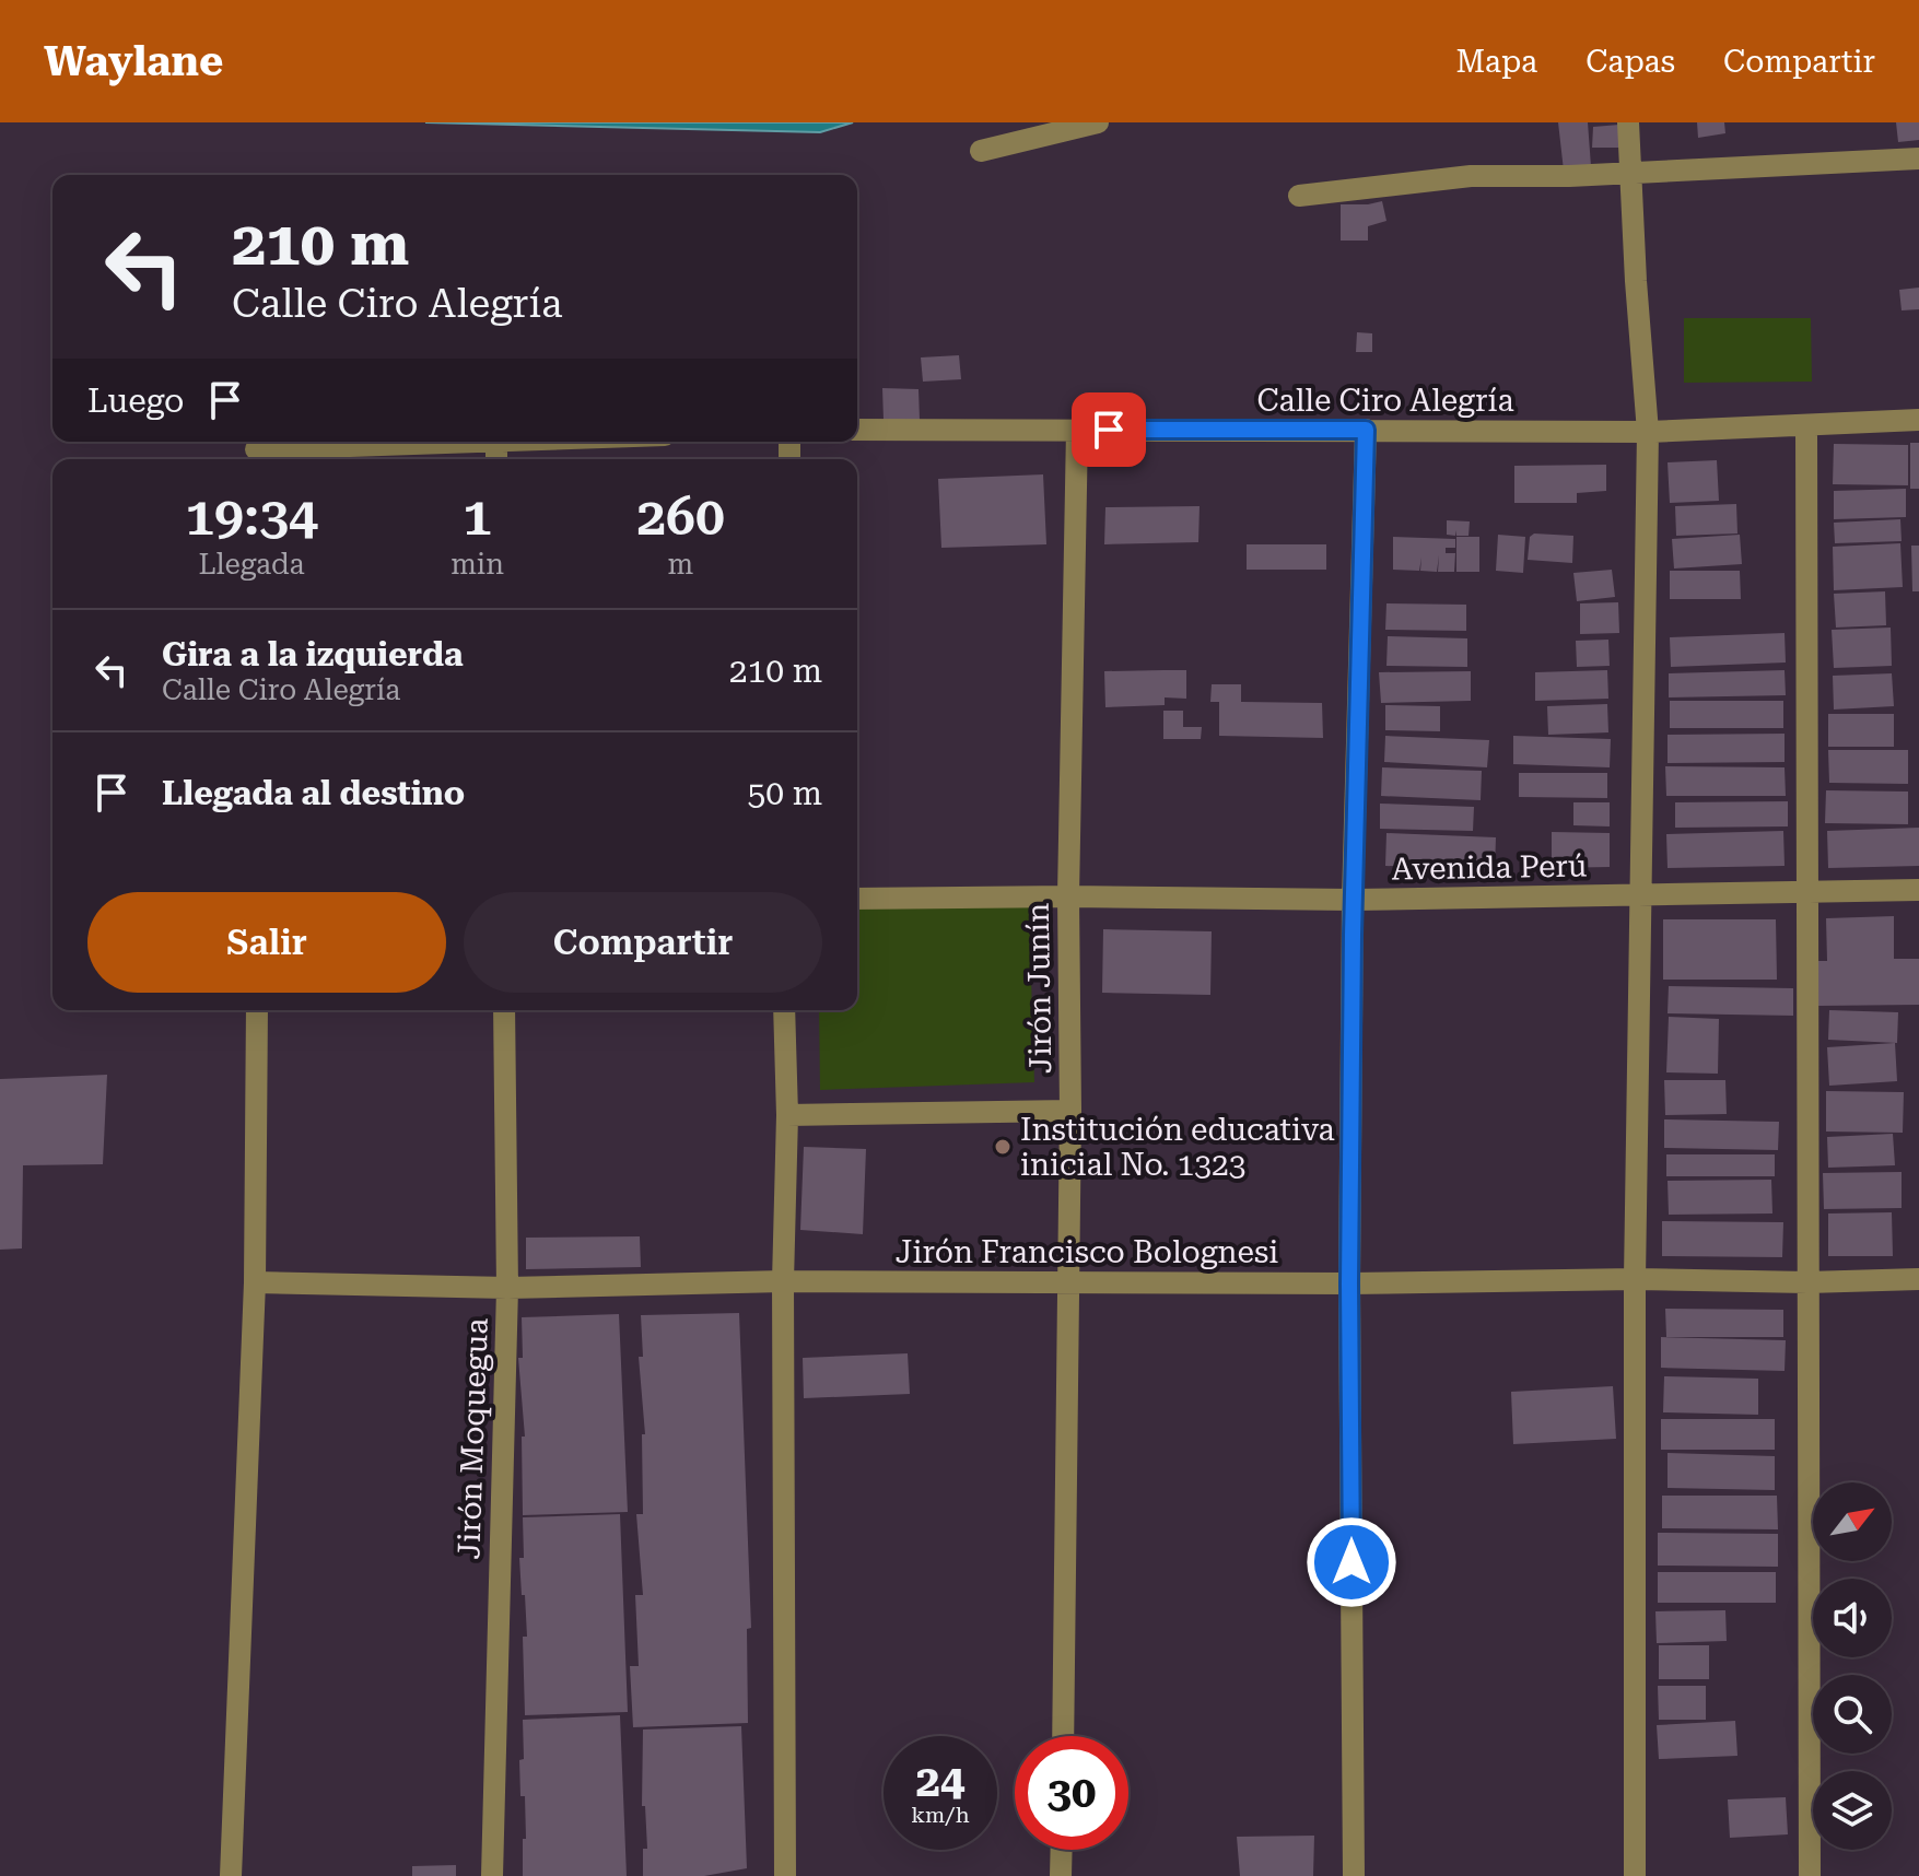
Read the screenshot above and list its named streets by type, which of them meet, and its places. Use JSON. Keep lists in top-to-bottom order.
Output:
{
  "streets": {
    "street": [
      "Calle Ciro Alegría",
      "Avenida Perú",
      "Jirón Junín",
      "Jirón Francisco Bolognesi",
      "Jirón Moquegua"
    ]
  },
  "crossings": [
    ["Calle Ciro Alegría", "Jirón Junín"],
    ["Avenida Perú", "Jirón Junín"],
    ["Jirón Junín", "Jirón Francisco Bolognesi"],
    ["Jirón Francisco Bolognesi", "Jirón Moquegua"]
  ],
  "places": ["Institución educativa inicial No. 1323"],
  "north": "top right",
  "page": {
    "header": "Waylane",
    "nav": ["Mapa", "Capas", "Compartir"],
    "turn": ["210 m", "Calle Ciro Alegría"],
    "then": "Luego",
    "eta": [
      "19:34",
      "Llegada",
      "1",
      "min",
      "260",
      "m"
    ],
    "list": [
      {
        "name": "Gira a la izquierda",
        "note": "Calle Ciro Alegría",
        "value": "210 m"
      },
      {
        "name": "Llegada al destino",
        "value": "50 m"
      }
    ],
    "buttons": ["Salir", "Compartir"],
    "speed": "24 km/h",
    "limit": "30"
  }
}
